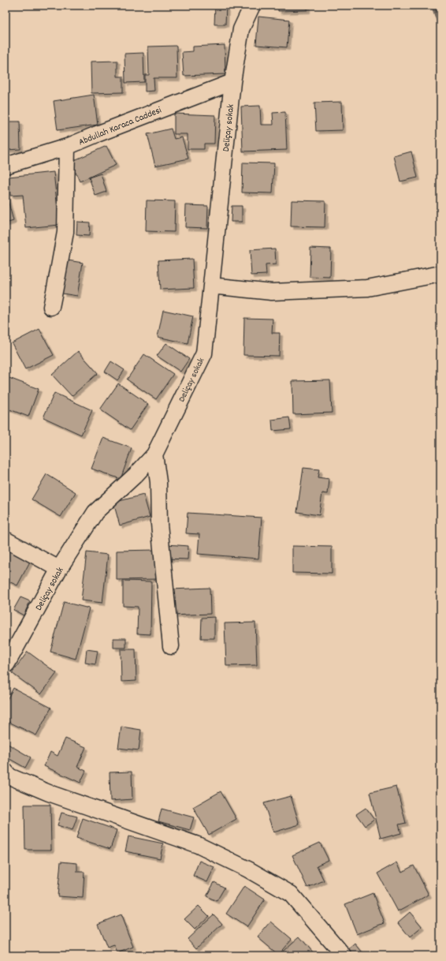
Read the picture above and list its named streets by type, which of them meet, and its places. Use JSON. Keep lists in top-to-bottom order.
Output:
{
  "streets": {
    "street": ["Abdullah Karaca Caddesi", "Deliçay sokak"]
  },
  "crossings": [
    ["Abdullah Karaca Caddesi", "Deliçay sokak"]
  ]
}
